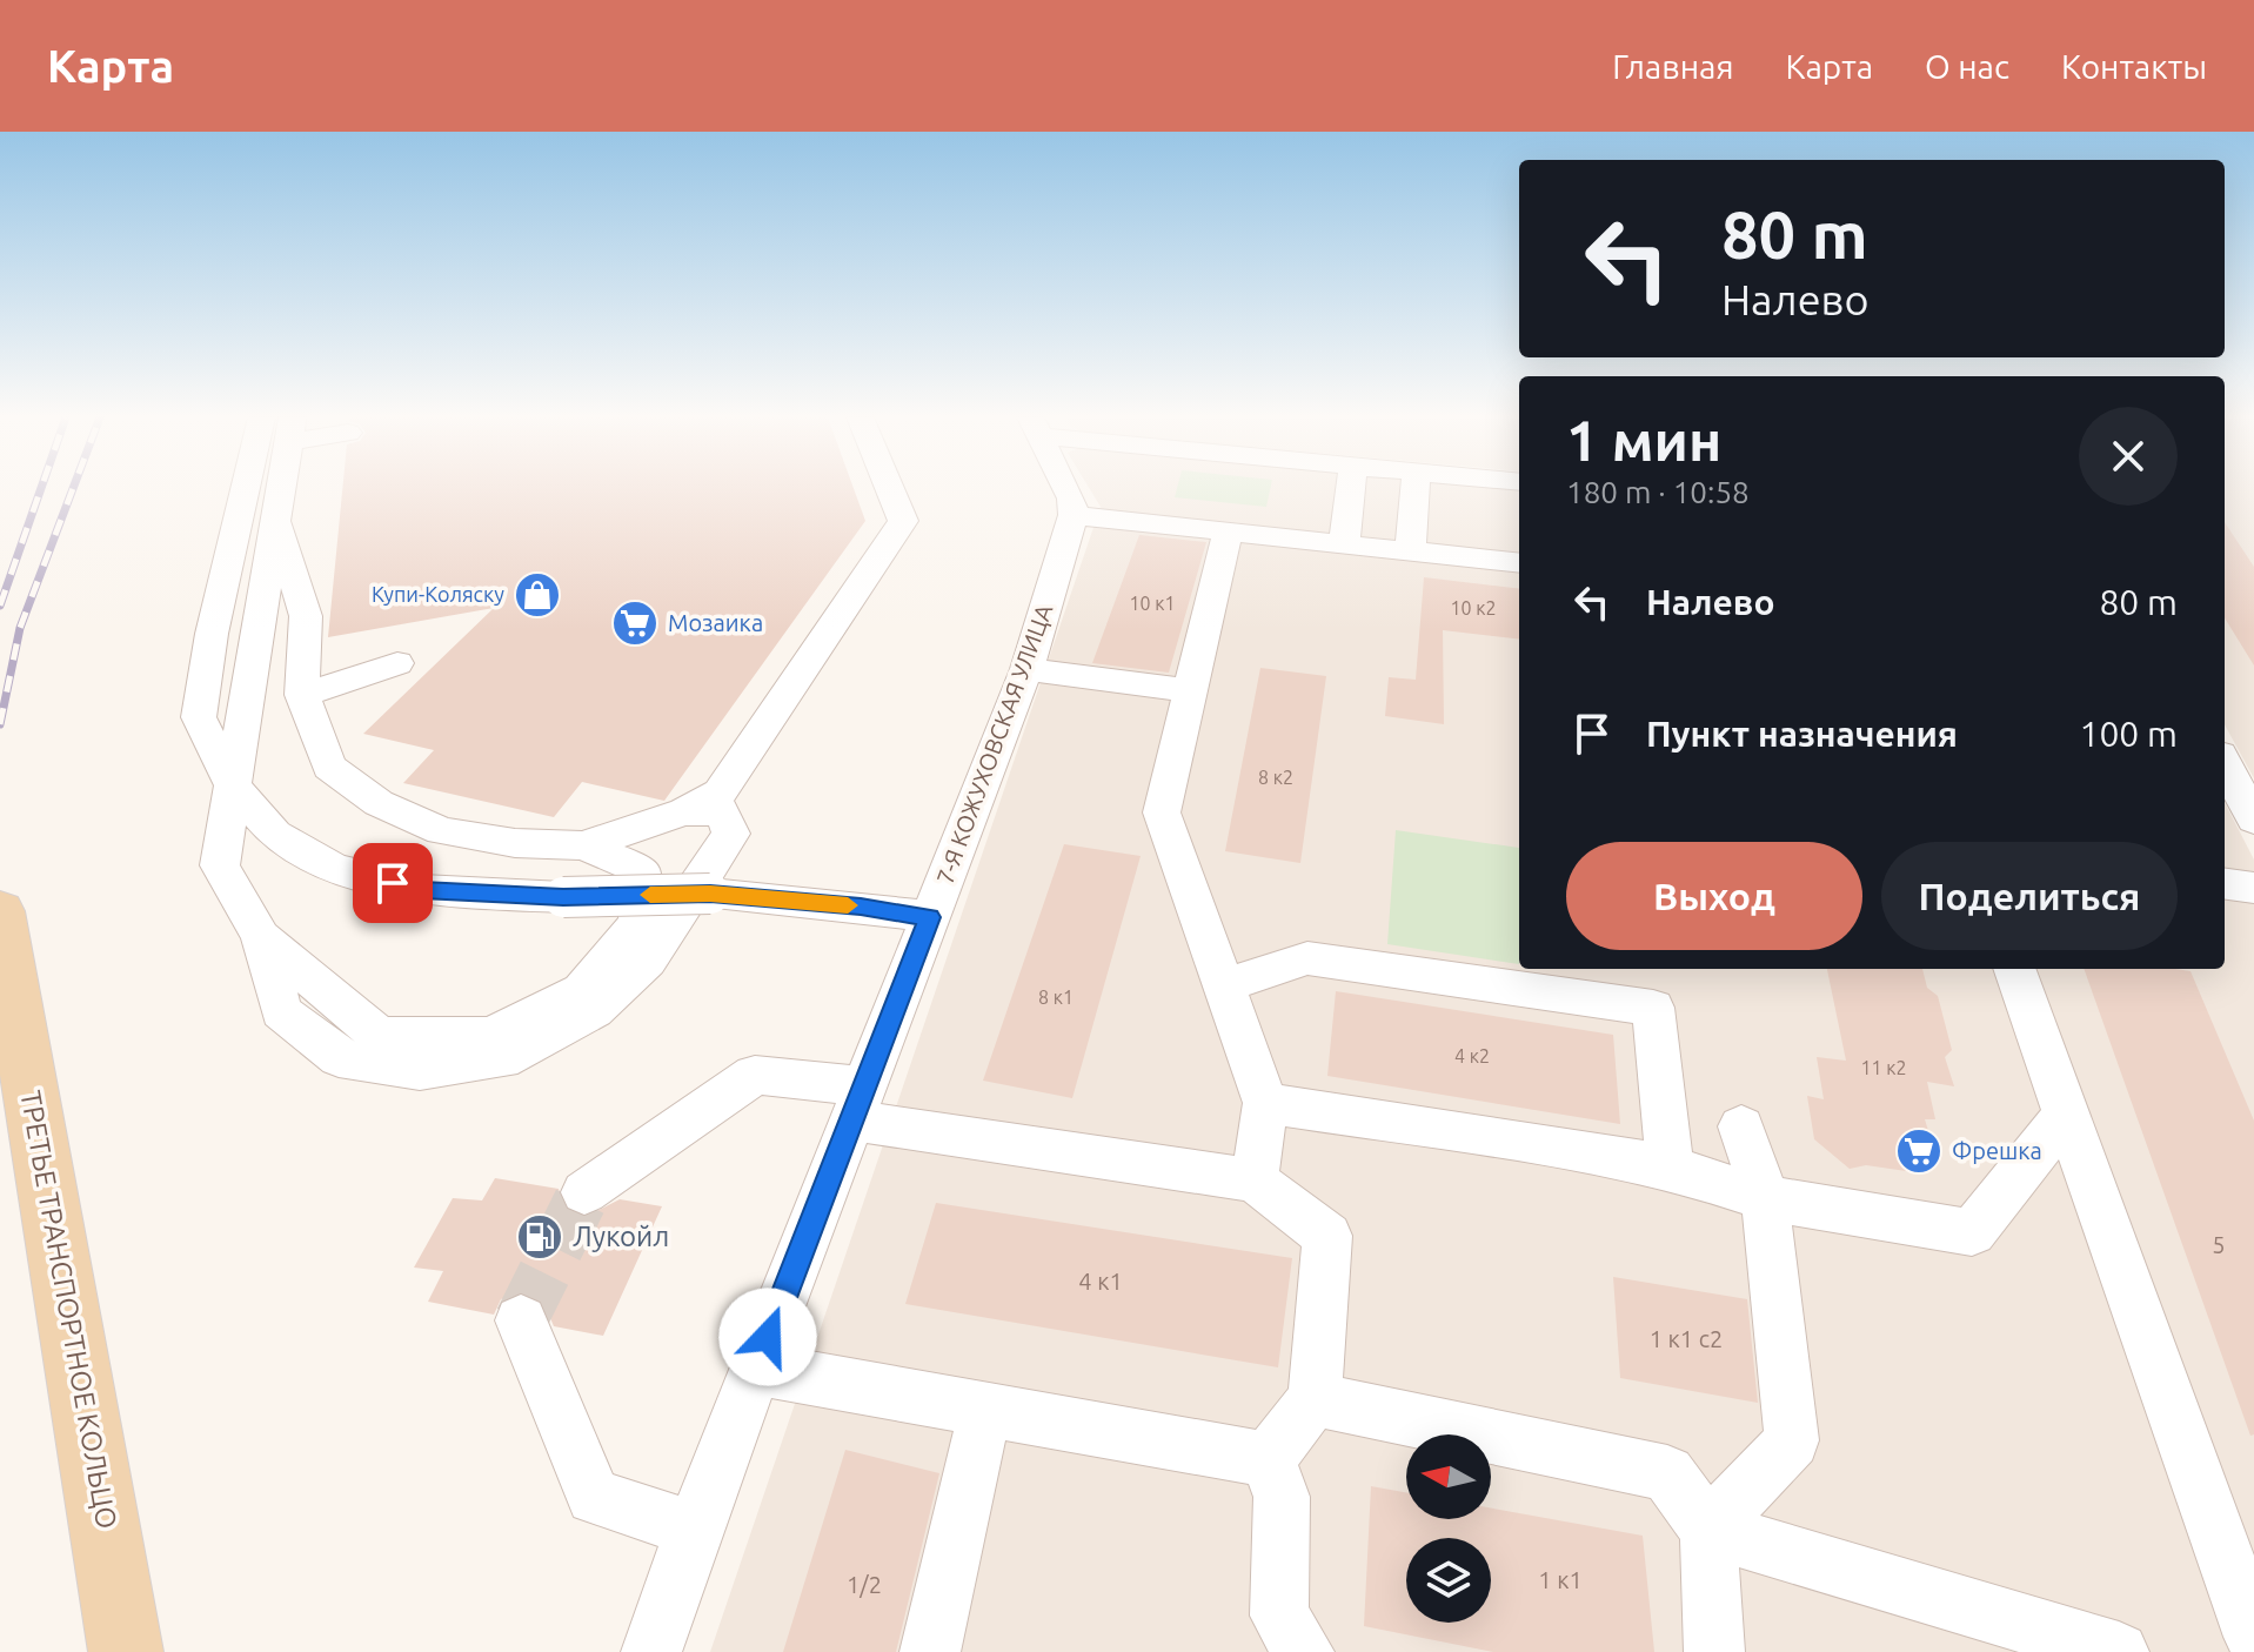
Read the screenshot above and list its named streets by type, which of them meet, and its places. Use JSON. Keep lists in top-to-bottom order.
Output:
{
  "streets": {
    "main road": ["ТРЕТЬЕ ТРАНСПОРТНОЕ КОЛЬЦО"],
    "street": ["7-Я КОЖУХОВСКАЯ УЛИЦА"]
  },
  "places": {
    "shop": ["Купи-Коляску"],
    "supermarket": ["Мозаика", "Фрешка"],
    "fuel station": ["Лукойл"]
  },
  "house_numbers": [
    "10 к1",
    "10 к2",
    "8 к2",
    "8 к1",
    "4 к2",
    "11 к2",
    "5",
    "4 к1",
    "1 к1 с2",
    "1 к1",
    "1/2"
  ],
  "north": "left",
  "page": {
    "header": "Карта",
    "nav": [
      "Главная",
      "Карта",
      "О нас",
      "Контакты"
    ],
    "turn": ["80 m", "Налево"],
    "heading": ["1 мин", "180 m · 10:58"],
    "list": [
      {
        "name": "Налево",
        "value": "80 m"
      },
      {
        "name": "Пункт назначения",
        "value": "100 m"
      }
    ],
    "buttons": ["Выход", "Поделиться"]
  }
}
